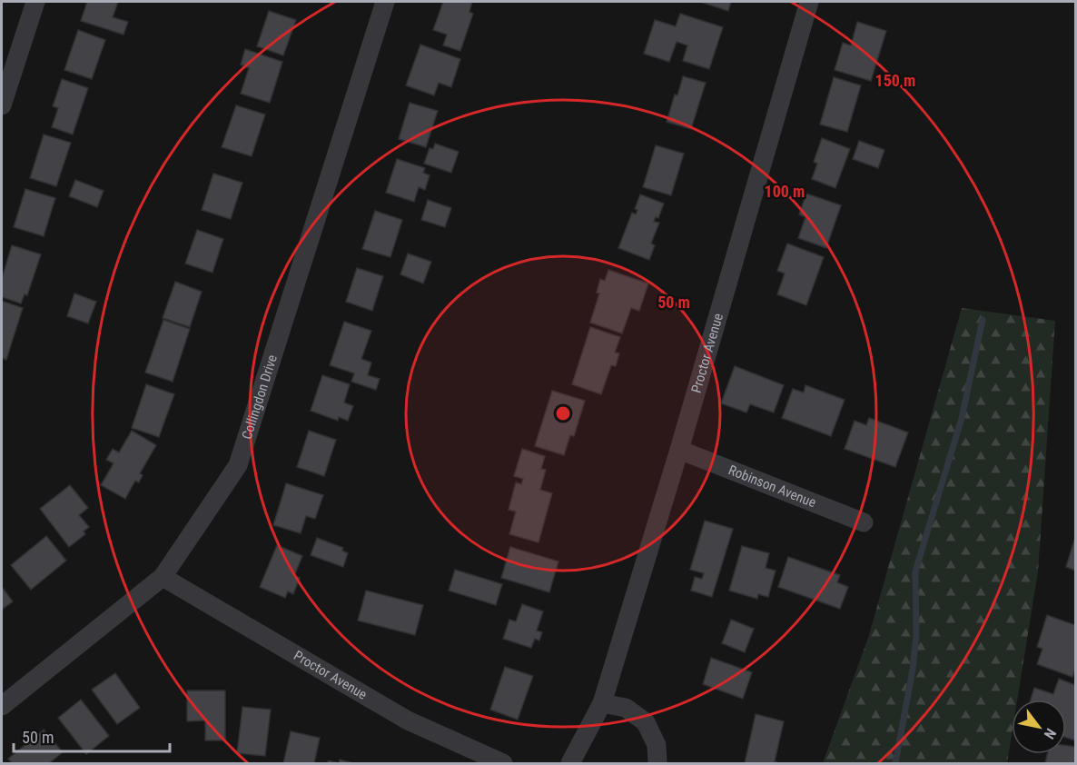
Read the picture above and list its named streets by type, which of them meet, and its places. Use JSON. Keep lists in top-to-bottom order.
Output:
{
  "streets": {
    "street": ["Proctor Avenue", "Collingdon Drive", "Robinson Avenue"]
  },
  "crossings": [
    ["Proctor Avenue", "Collingdon Drive"],
    ["Proctor Avenue", "Robinson Avenue"]
  ],
  "scale_bar": "50 m",
  "north": "bottom right",
  "rings": ["150 m", "100 m", "50 m"]
}
